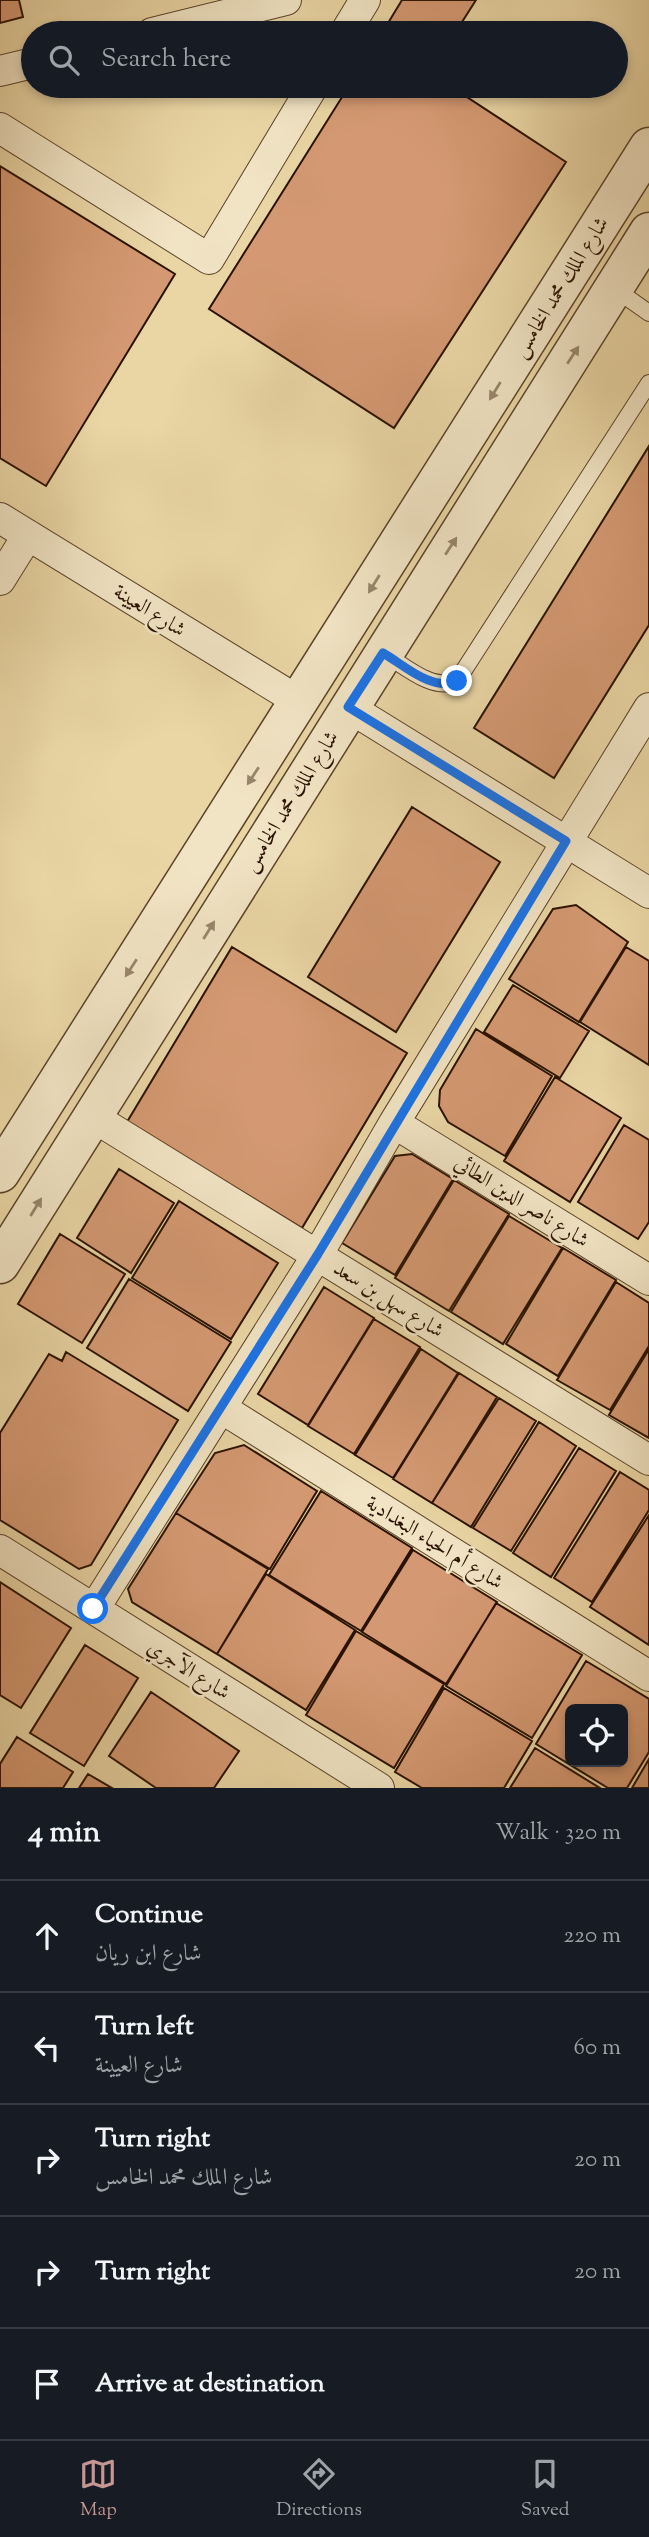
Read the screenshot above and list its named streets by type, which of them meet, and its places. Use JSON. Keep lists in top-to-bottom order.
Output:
{
  "streets": {
    "street": [
      "شارع الملك محمد الخامس",
      "شارع العيينة",
      "شارع ناصر الدين الطائي",
      "شارع سهل بن سعد",
      "شارع أم الحياء البغدادية",
      "شارع الآجري"
    ]
  },
  "crossings": [
    ["شارع الملك محمد الخامس", "شارع العيينة"],
    ["شارع الملك محمد الخامس", "شارع سهل بن سعد"]
  ],
  "page": {
    "search": "Search here",
    "heading": ["4 min", "Walk · 320 m"],
    "list": [
      ["Continue", "شارع ابن ريان", "220 m"],
      ["Turn left", "شارع العيينة", "60 m"],
      ["Turn right", "شارع الملك محمد الخامس", "20 m"],
      ["Turn right", "20 m"],
      "Arrive at destination"
    ],
    "nav": ["Map", "Directions", "Saved"]
  }
}
